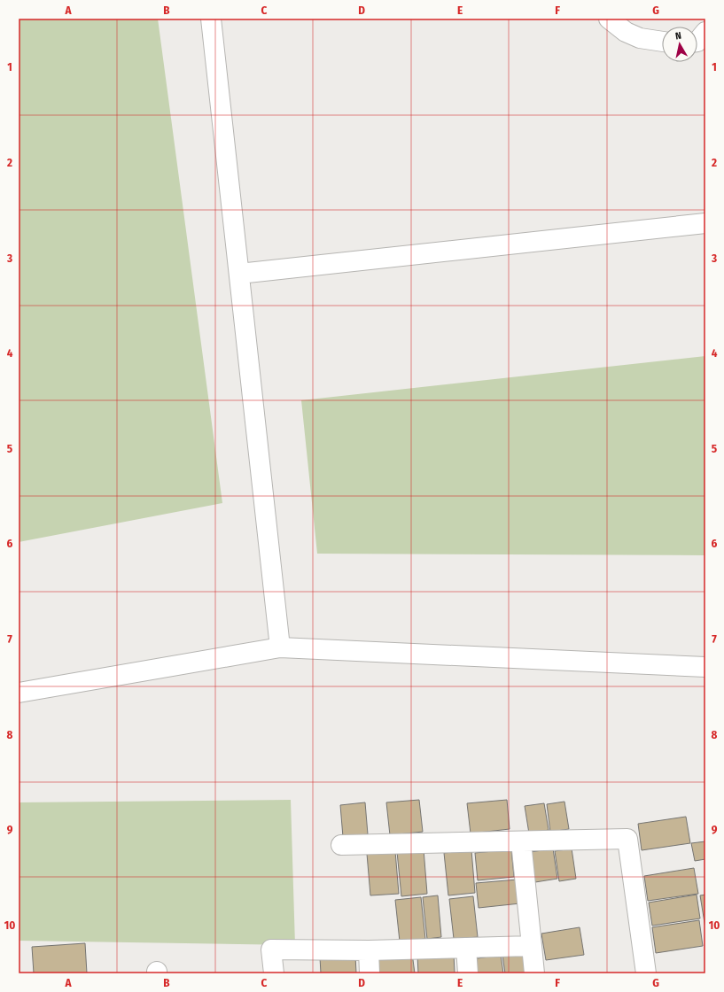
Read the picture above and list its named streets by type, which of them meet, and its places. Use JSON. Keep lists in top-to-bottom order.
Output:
{
  "north": "top",
  "grid": {
    "columns": [
      "A",
      "B",
      "C",
      "D",
      "E",
      "F",
      "G"
    ],
    "rows": [
      "1",
      "2",
      "3",
      "4",
      "5",
      "6",
      "7",
      "8",
      "9",
      "10"
    ]
  }
}
